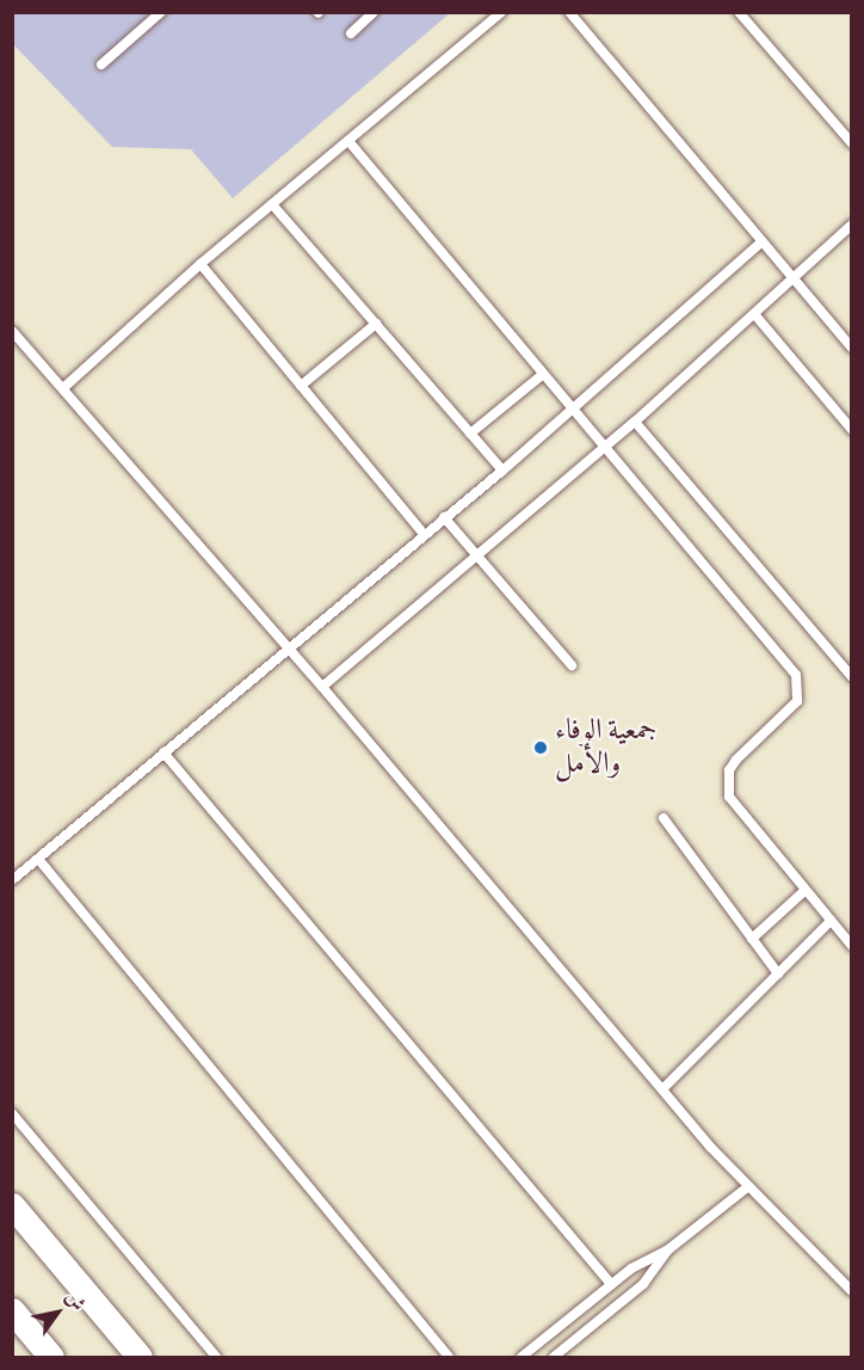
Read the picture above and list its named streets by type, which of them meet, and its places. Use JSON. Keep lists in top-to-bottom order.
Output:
{
  "places": ["جمعية الوفاء والأمل"],
  "north": "top right"
}
